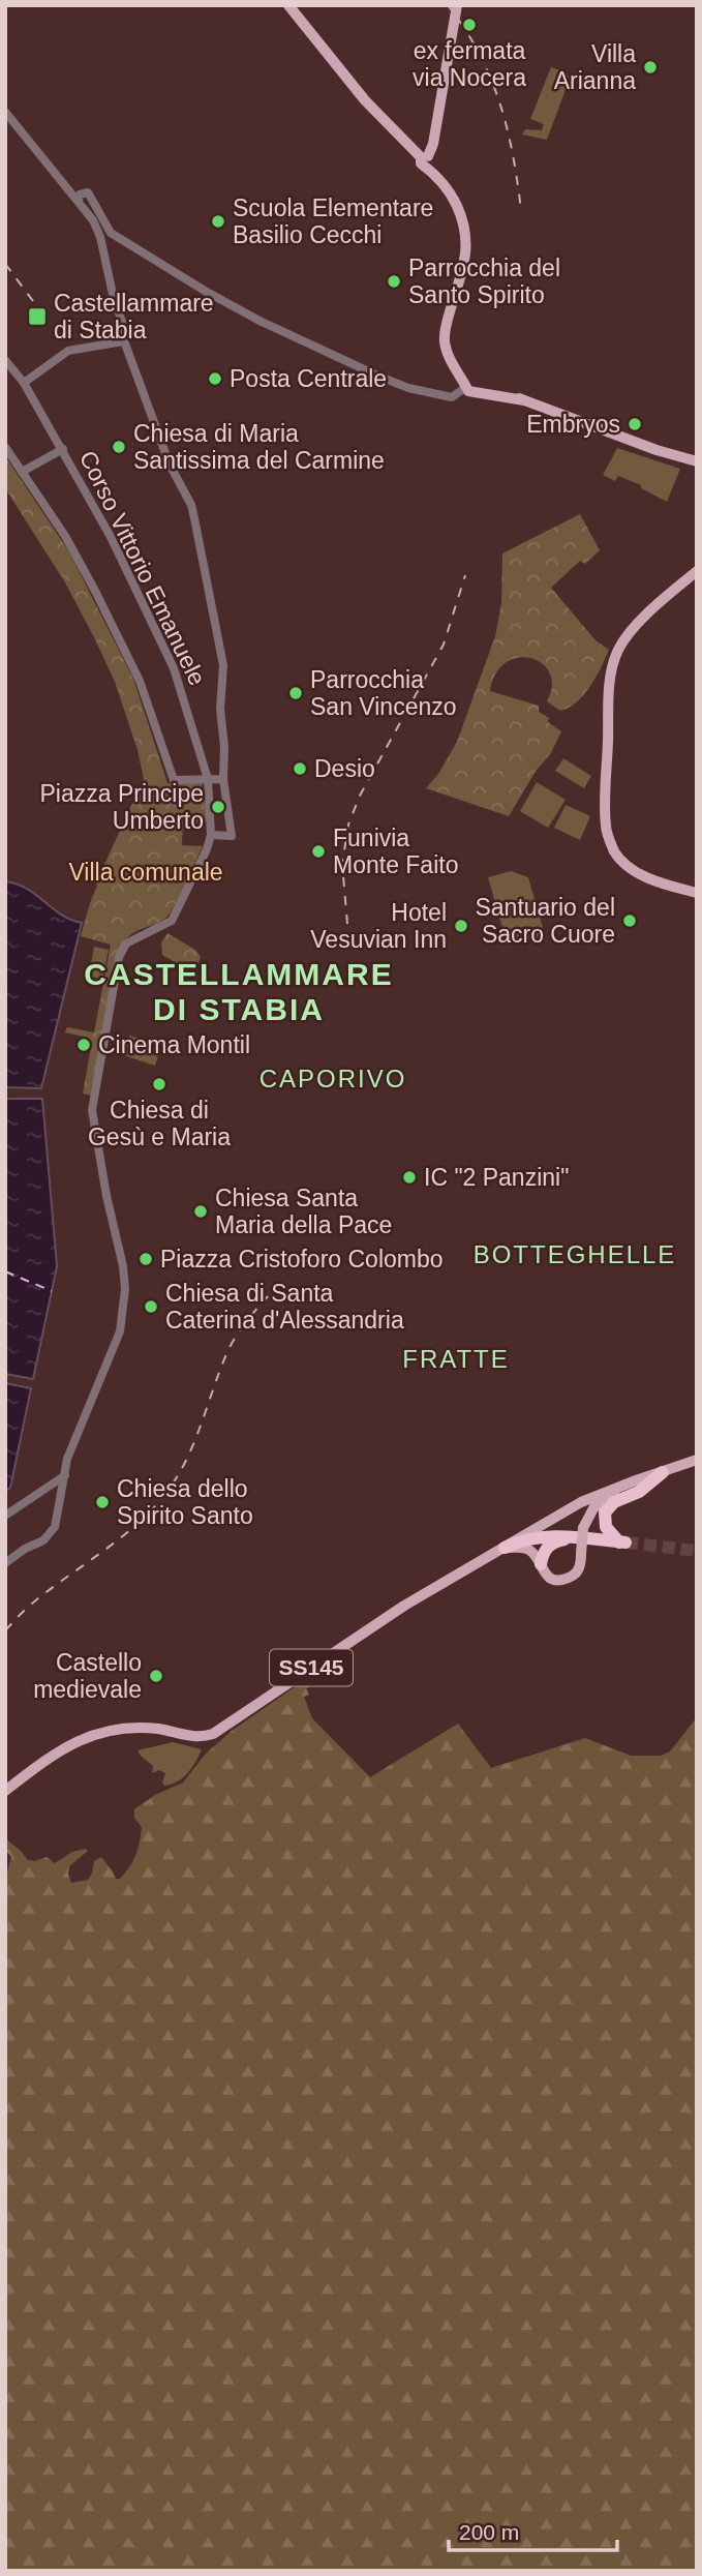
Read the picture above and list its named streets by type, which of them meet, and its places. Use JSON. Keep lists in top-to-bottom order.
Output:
{
  "streets": {
    "highway": ["SS145"],
    "street": ["Corso Vittorio Emanuele"]
  },
  "districts": [
    "CASTELLAMMARE DI STABIA",
    "CAPORIVO",
    "BOTTEGHELLE",
    "FRATTE"
  ],
  "parks": ["Villa comunale"],
  "places": {
    "other": [
      "ex fermata via Nocera",
      "Villa Arianna",
      "Scuola Elementare Basilio Cecchi",
      "Parrocchia del Santo Spirito",
      "Posta Centrale",
      "Embryos",
      "Chiesa di Maria Santissima del Carmine",
      "Parrocchia San Vincenzo",
      "Desio",
      "Piazza Principe Umberto",
      "Funivia Monte Faito",
      "Santuario del Sacro Cuore",
      "Hotel Vesuvian Inn",
      "Cinema Montil",
      "Chiesa di Gesù e Maria",
      "IC \"2 Panzini\"",
      "Chiesa Santa Maria della Pace",
      "Piazza Cristoforo Colombo",
      "Chiesa di Santa Caterina d'Alessandria",
      "Chiesa dello Spirito Santo",
      "Castello medievale"
    ],
    "transit": ["Castellammare di Stabia"]
  },
  "scale_bar": "200 m"
}
